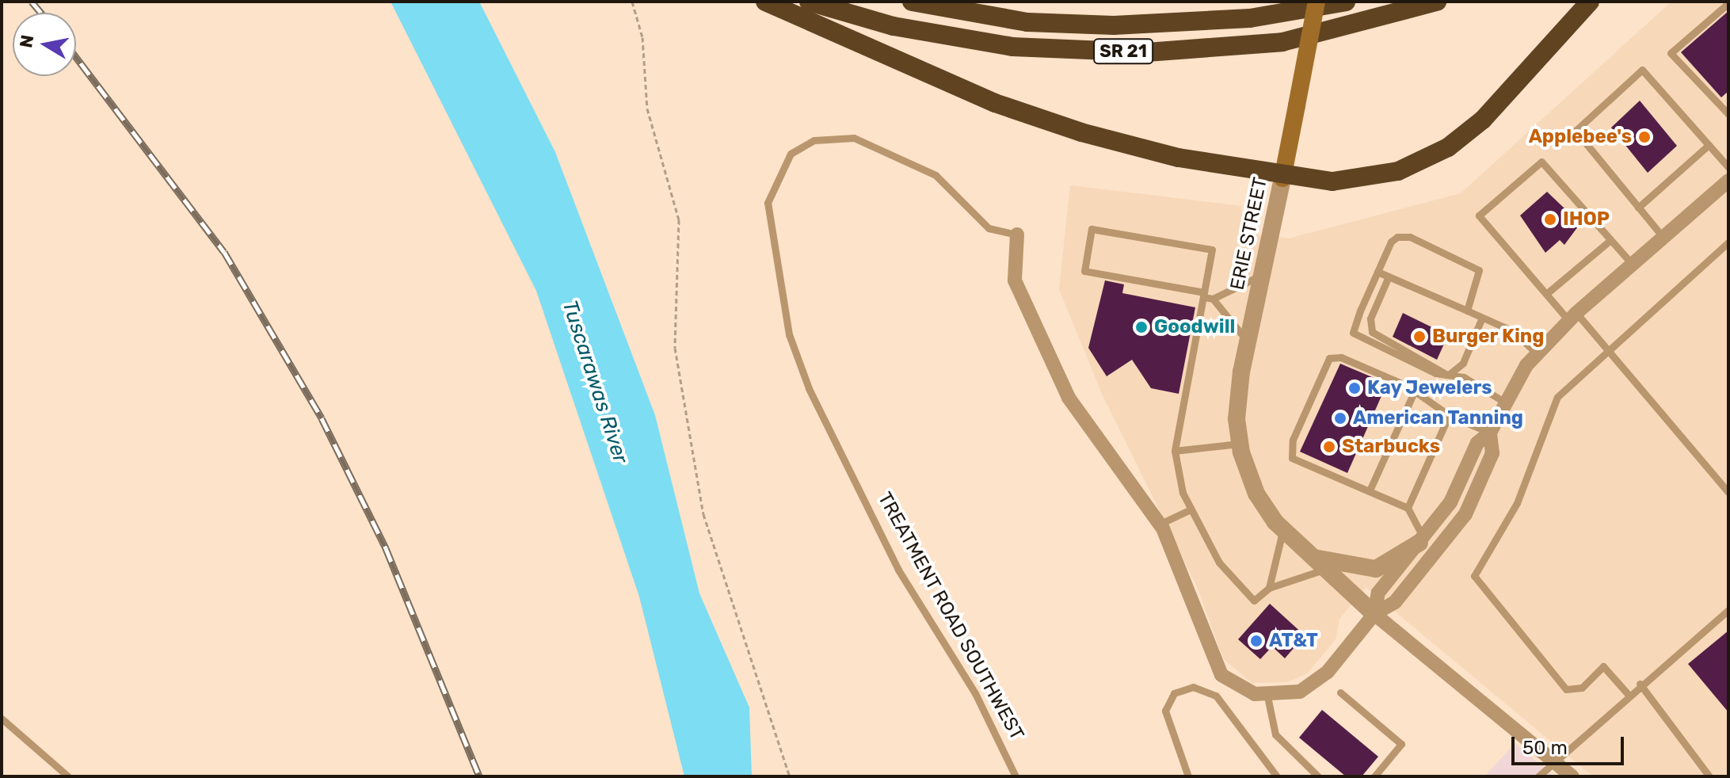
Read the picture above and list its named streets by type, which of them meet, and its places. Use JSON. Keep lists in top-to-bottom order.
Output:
{
  "streets": {
    "highway": ["SR 21"],
    "main road": ["ERIE STREET"],
    "street": ["TREATMENT ROAD SOUTHWEST"]
  },
  "crossings": [
    ["ERIE STREET", "TREATMENT ROAD SOUTHWEST"]
  ],
  "water": ["Tuscarawas River"],
  "places": [
    "Applebee's",
    "IHOP",
    "Goodwill",
    "Burger King",
    "Kay Jewelers",
    "American Tanning",
    "Starbucks",
    "AT&T"
  ],
  "scale_bar": "50 m",
  "north": "left"
}
